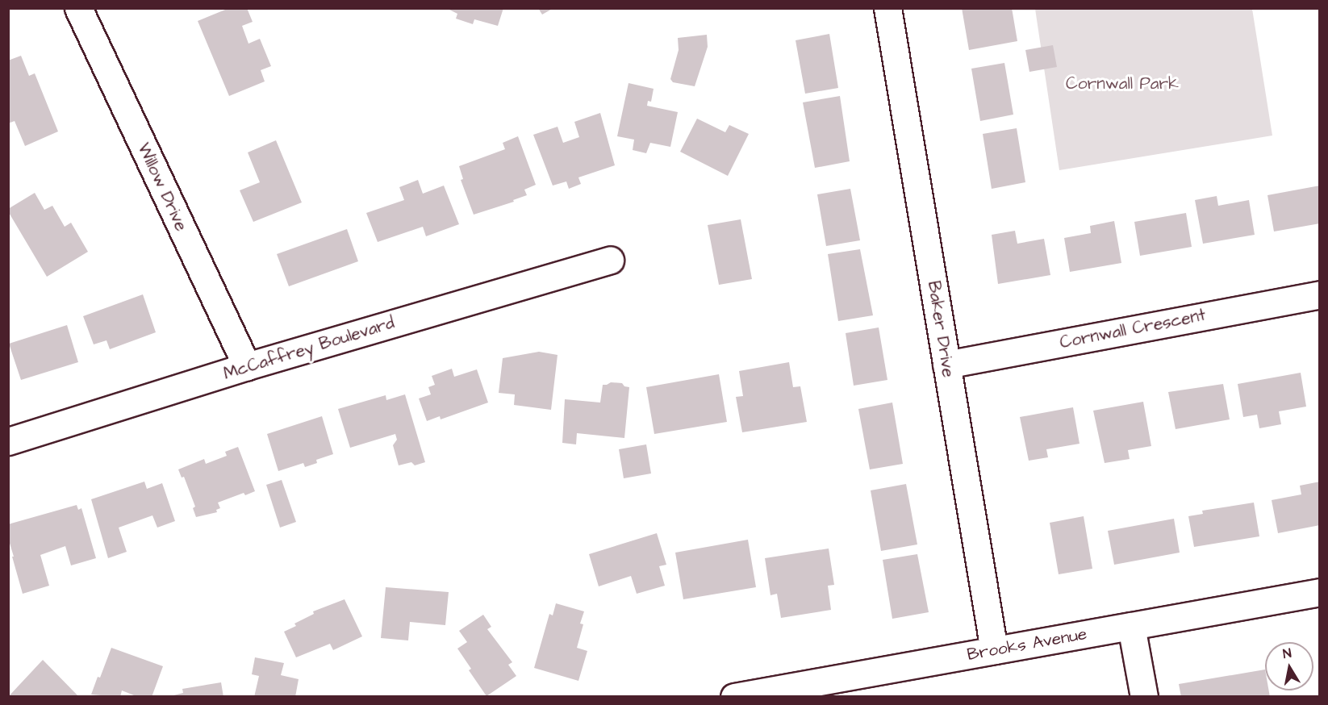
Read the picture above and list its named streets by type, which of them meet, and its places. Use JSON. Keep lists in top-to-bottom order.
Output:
{
  "streets": {
    "street": [
      "Willow Drive",
      "Baker Drive",
      "Cornwall Crescent",
      "McCaffrey Boulevard",
      "Brooks Avenue"
    ]
  },
  "crossings": [
    ["Willow Drive", "McCaffrey Boulevard"],
    ["Baker Drive", "Cornwall Crescent"],
    ["Baker Drive", "Brooks Avenue"]
  ],
  "parks": ["Cornwall Park"],
  "north": "top"
}
